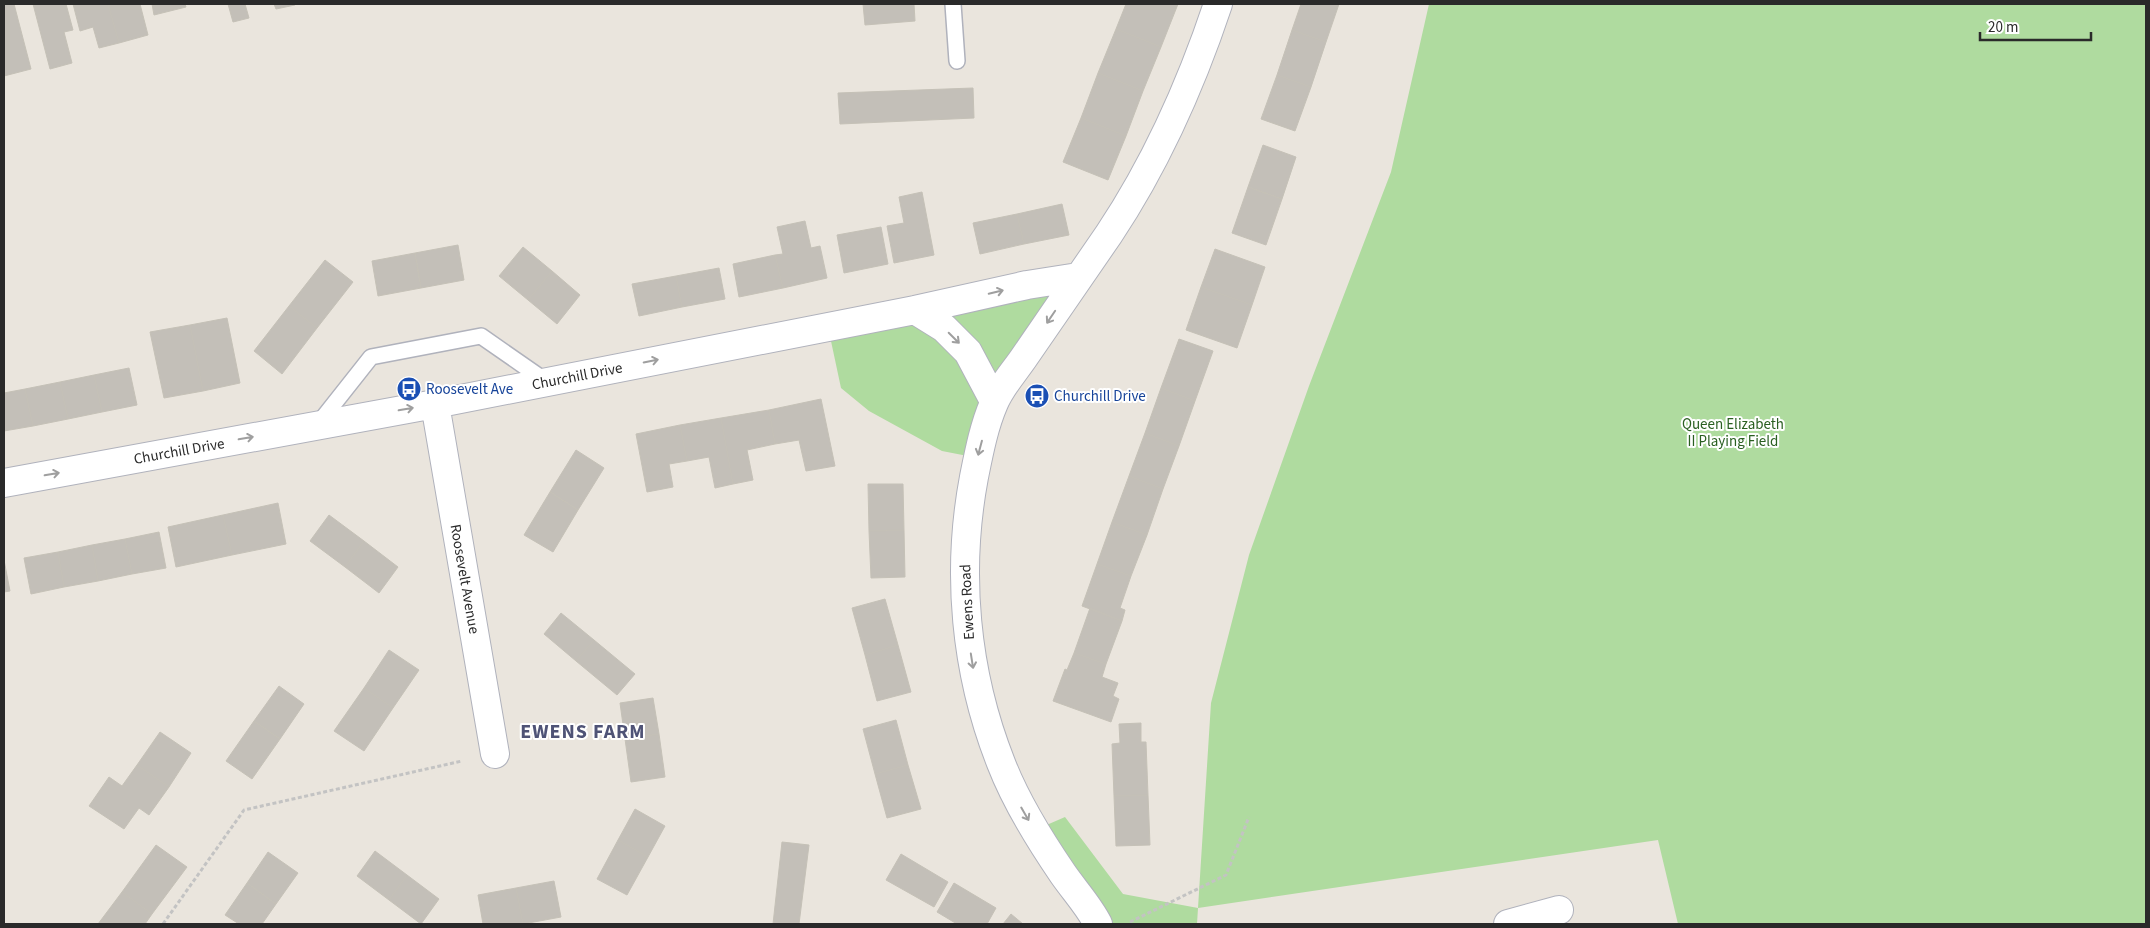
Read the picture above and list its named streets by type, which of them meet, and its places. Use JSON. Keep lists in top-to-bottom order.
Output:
{
  "streets": {
    "street": ["Churchill Drive", "Roosevelt Avenue", "Ewens Road"]
  },
  "crossings": [
    ["Churchill Drive", "Roosevelt Avenue"],
    ["Churchill Drive", "Ewens Road"]
  ],
  "one_way": ["Churchill Drive", "Ewens Road"],
  "districts": ["EWENS FARM"],
  "parks": ["Queen Elizabeth II Playing Field"],
  "places": {
    "bus stop": ["Roosevelt Ave", "Churchill Drive"]
  },
  "scale_bar": "20 m"
}
